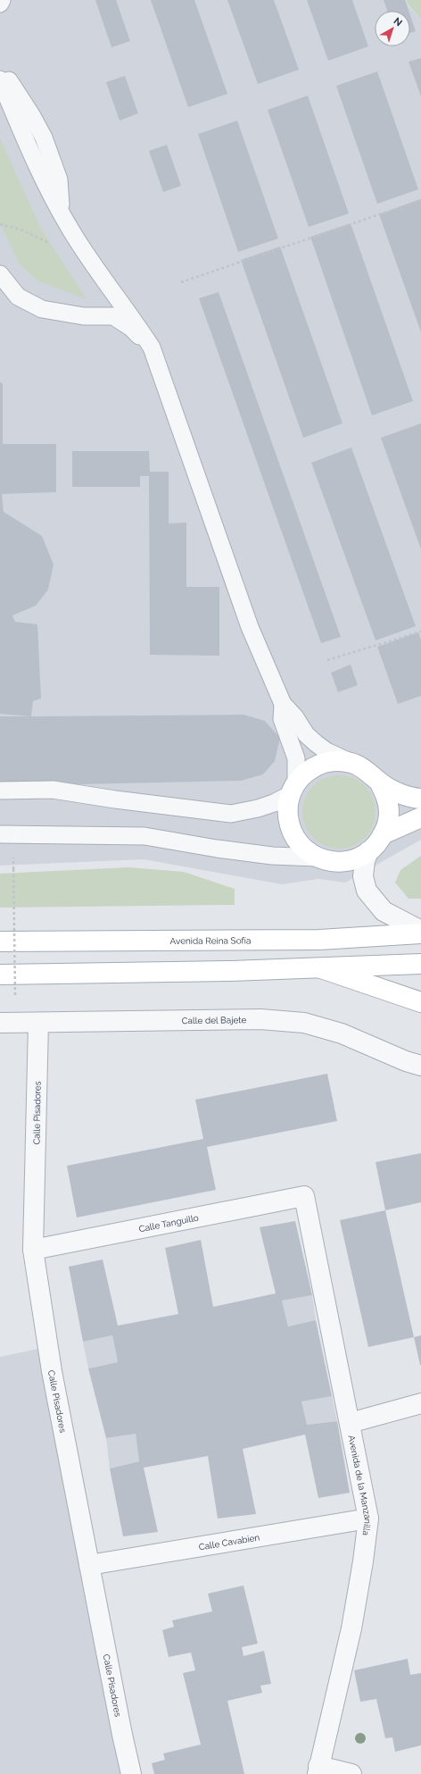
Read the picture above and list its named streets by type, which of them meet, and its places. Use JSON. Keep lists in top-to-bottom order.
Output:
{
  "streets": {
    "main road": ["Avenida Reina Sofía"],
    "street": [
      "Calle del Bajete",
      "Calle Pisadores",
      "Calle Tanguillo",
      "Avenida de la Manzanilla",
      "Calle Cavabien"
    ]
  },
  "crossings": [
    ["Calle del Bajete", "Calle Pisadores"],
    ["Calle Pisadores", "Calle Tanguillo"],
    ["Calle Pisadores", "Calle Cavabien"],
    ["Calle Tanguillo", "Avenida de la Manzanilla"],
    ["Avenida de la Manzanilla", "Calle Cavabien"]
  ],
  "north": "top right"
}
